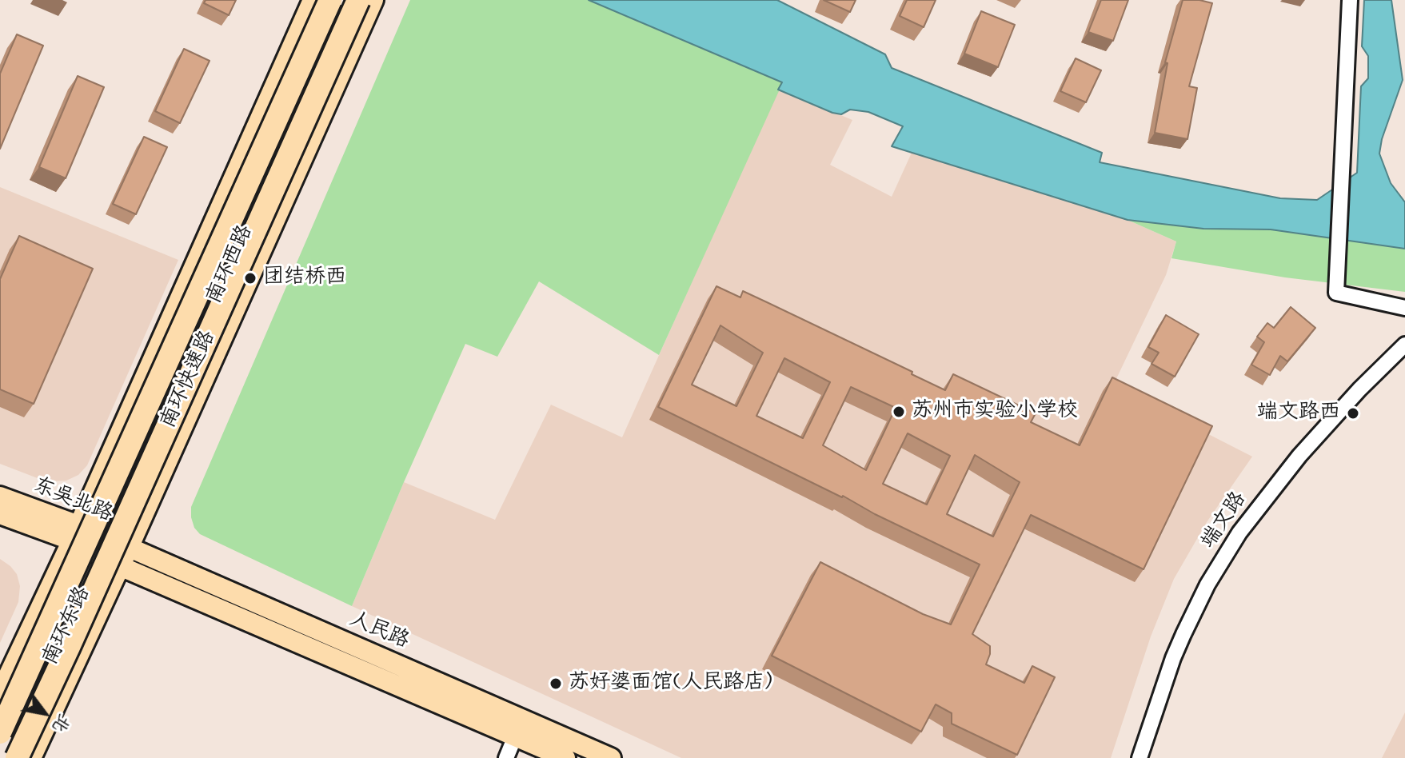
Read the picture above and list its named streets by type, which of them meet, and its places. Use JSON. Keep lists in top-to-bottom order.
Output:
{
  "streets": {
    "highway": ["南环快速路"],
    "main road": [
      "南环西路",
      "东吴北路",
      "南环东路",
      "人民路"
    ],
    "street": ["端文路"]
  },
  "crossings": [
    ["南环西路", "东吴北路"],
    ["南环西路", "南环东路"],
    ["南环西路", "人民路"],
    ["东吴北路", "南环东路"],
    ["东吴北路", "人民路"],
    ["南环东路", "人民路"]
  ],
  "places": [
    "团结桥西",
    "苏州市实验小学校",
    "端文路西",
    "苏好婆面馆(人民路店)"
  ],
  "north": "bottom right"
}
